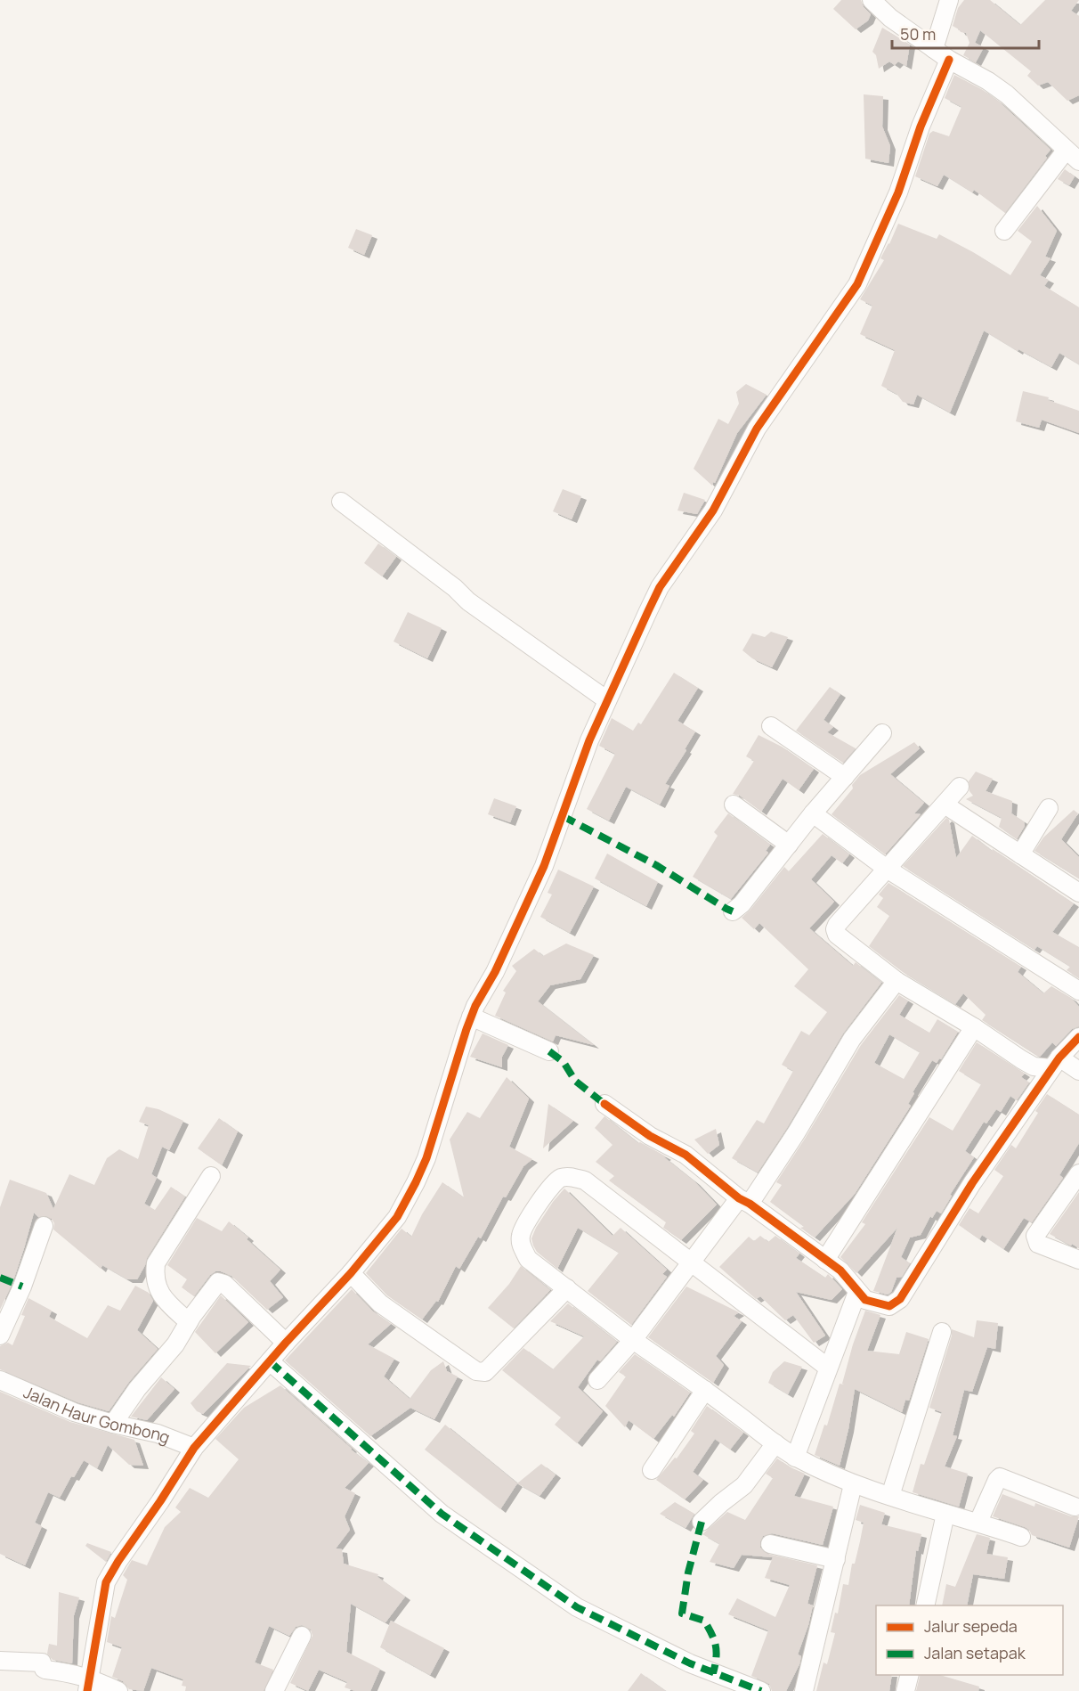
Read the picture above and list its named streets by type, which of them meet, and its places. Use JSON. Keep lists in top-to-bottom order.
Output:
{
  "streets": {
    "street": ["Jalan Haur Gombong"]
  },
  "legend": ["Jalur sepeda", "Jalan setapak"],
  "scale_bar": "50 m"
}
